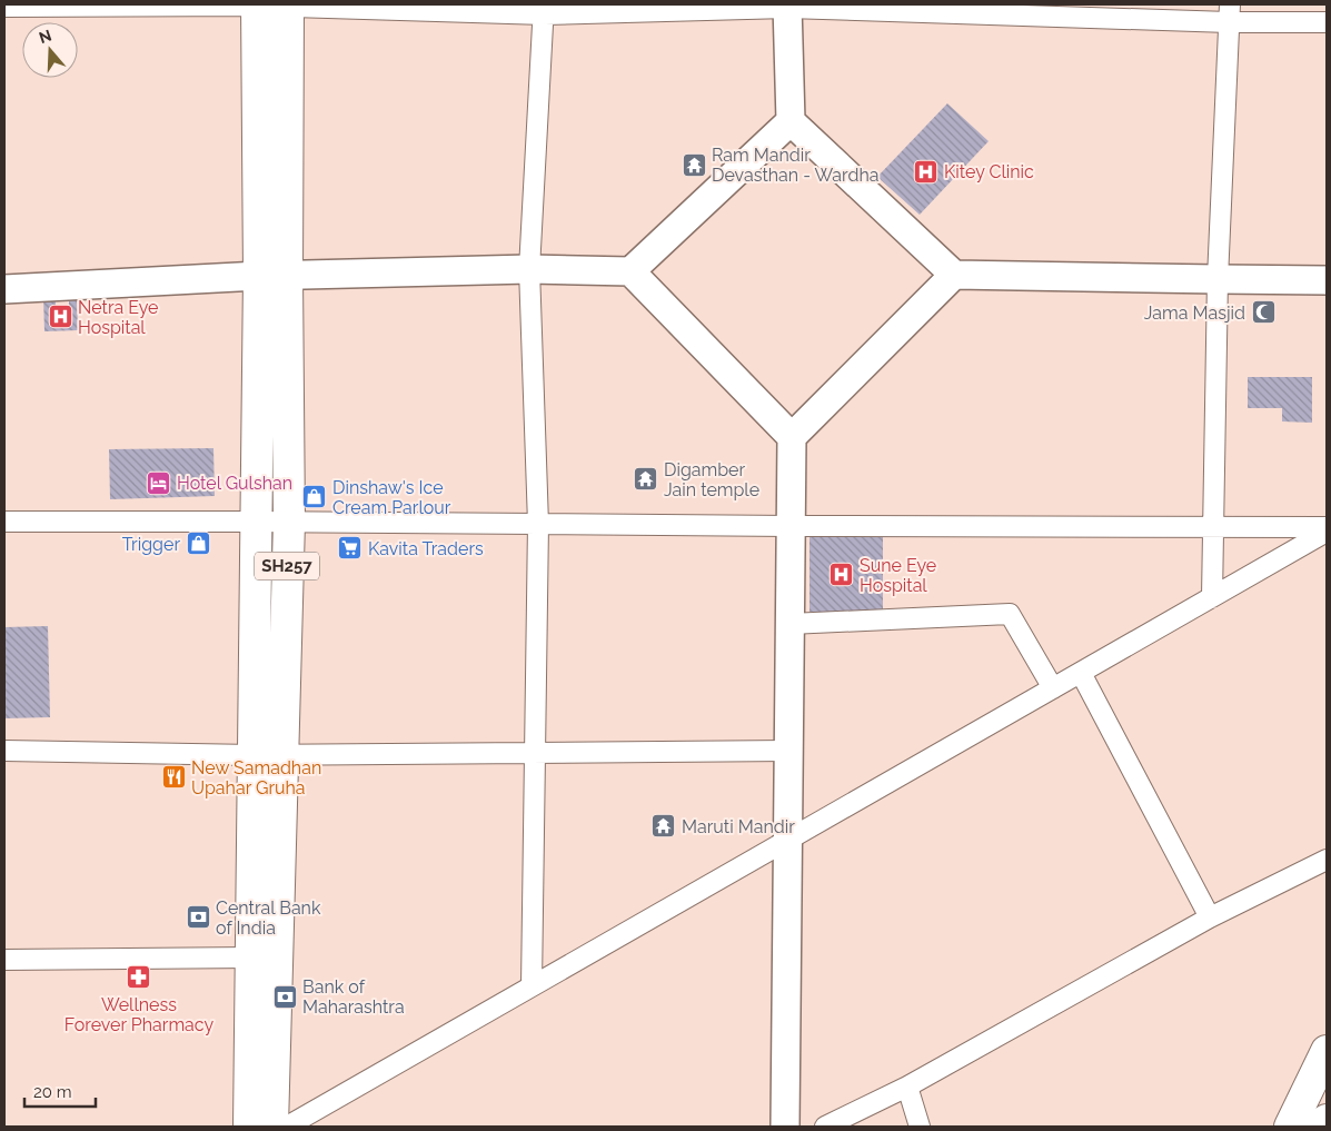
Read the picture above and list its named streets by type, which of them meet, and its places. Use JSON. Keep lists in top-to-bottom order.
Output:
{
  "streets": {
    "main road": ["SH257"]
  },
  "places": {
    "temple": ["Ram Mandir Devasthan - Wardha", "Digamber Jain temple", "Maruti Mandir"],
    "hospital": ["Kitey Clinic", "Netra Eye Hospital", "Sune Eye Hospital"],
    "mosque": ["Jama Masjid"],
    "hotel": ["Hotel Gulshan"],
    "shop": ["Dinshaw's Ice Cream Parlour", "Trigger"],
    "supermarket": ["Kavita Traders"],
    "restaurant": ["New Samadhan Upahar Gruha"],
    "bank": ["Central Bank of India", "Bank of Maharashtra"],
    "pharmacy": ["Wellness Forever Pharmacy"]
  },
  "scale_bar": "20 m",
  "north": "top"
}
